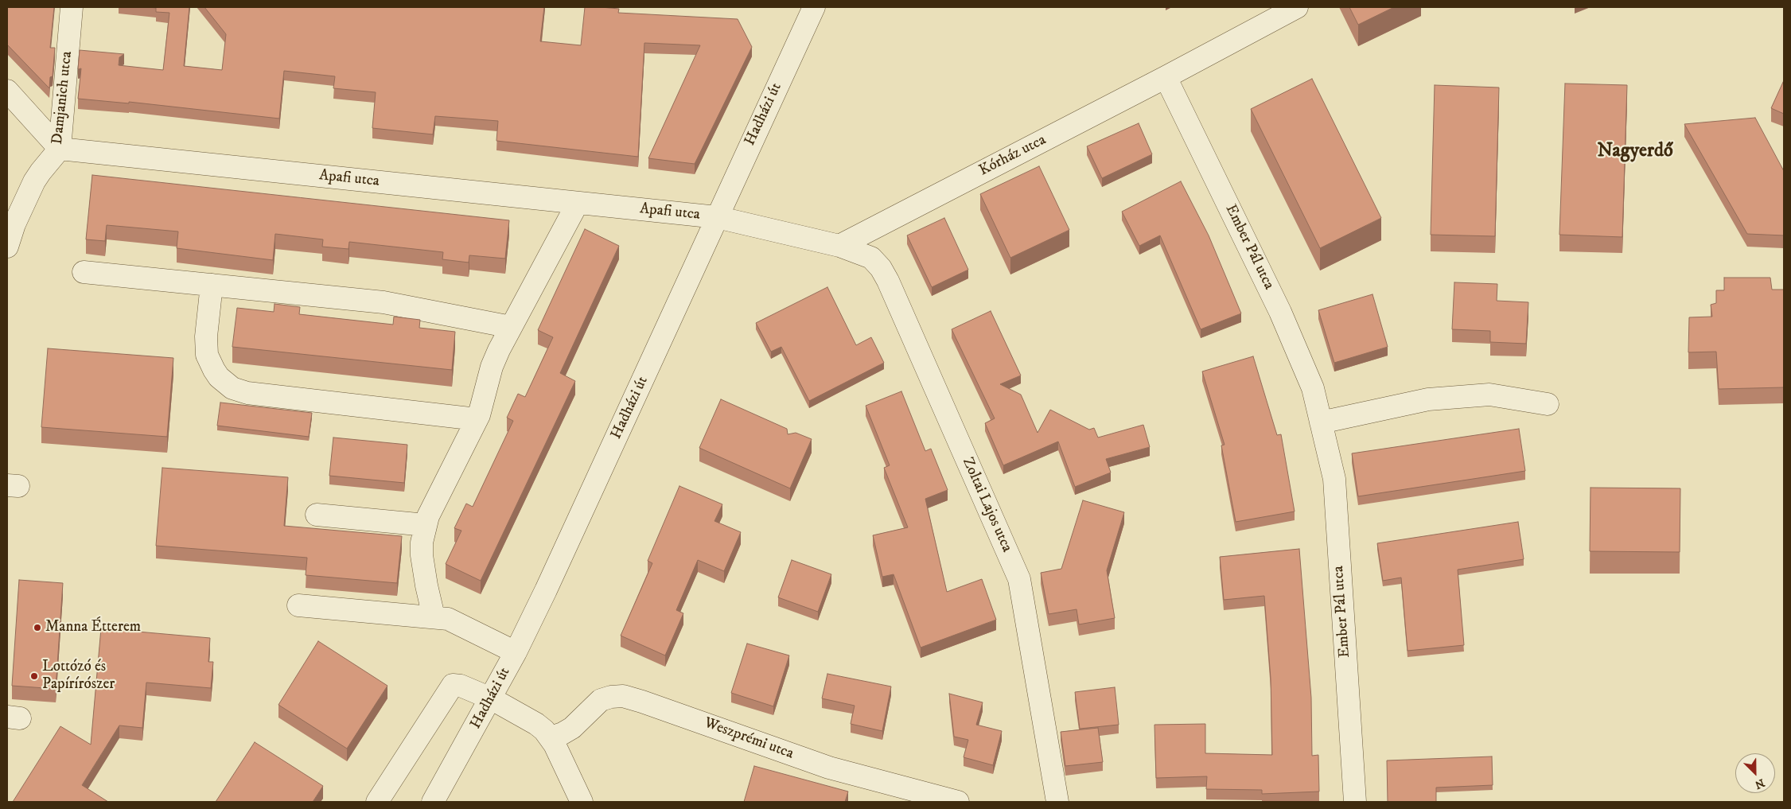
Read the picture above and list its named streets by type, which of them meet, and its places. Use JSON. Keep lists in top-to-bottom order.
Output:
{
  "streets": {
    "street": [
      "Damjanich utca",
      "Hadházi út",
      "Kórház utca",
      "Apafi utca",
      "Ember Pál utca",
      "Zoltai Lajos utca",
      "Weszprémi utca"
    ]
  },
  "crossings": [
    ["Damjanich utca", "Apafi utca"],
    ["Hadházi út", "Apafi utca"],
    ["Kórház utca", "Ember Pál utca"],
    ["Kórház utca", "Zoltai Lajos utca"]
  ],
  "districts": ["Nagyerdő"],
  "places": ["Manna Étterem", "Lottózó és Papírírószer"],
  "north": "bottom right"
}
